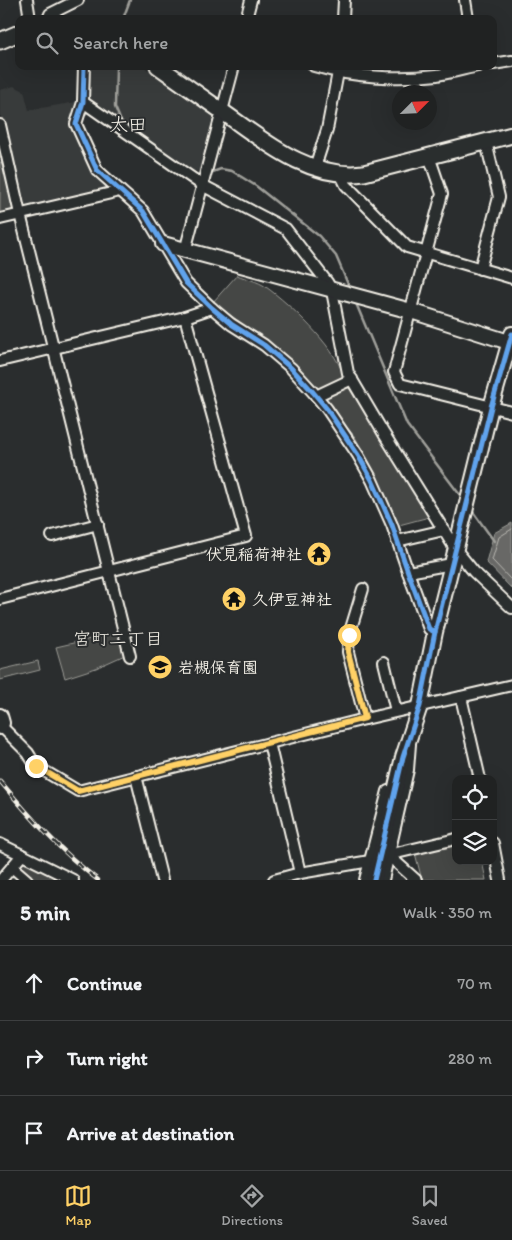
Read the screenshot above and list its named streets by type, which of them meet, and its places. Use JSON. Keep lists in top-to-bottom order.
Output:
{
  "districts": ["太田", "宮町二丁目"],
  "places": {
    "temple": ["伏見稲荷神社", "久伊豆神社"],
    "school or university": ["岩槻保育園"]
  },
  "north": "top right",
  "page": {
    "search": "Search here",
    "heading": ["5 min", "Walk · 350 m"],
    "list": [
      ["Continue", "70 m"],
      ["Turn right", "280 m"],
      "Arrive at destination"
    ],
    "nav": ["Map", "Directions", "Saved"]
  }
}
